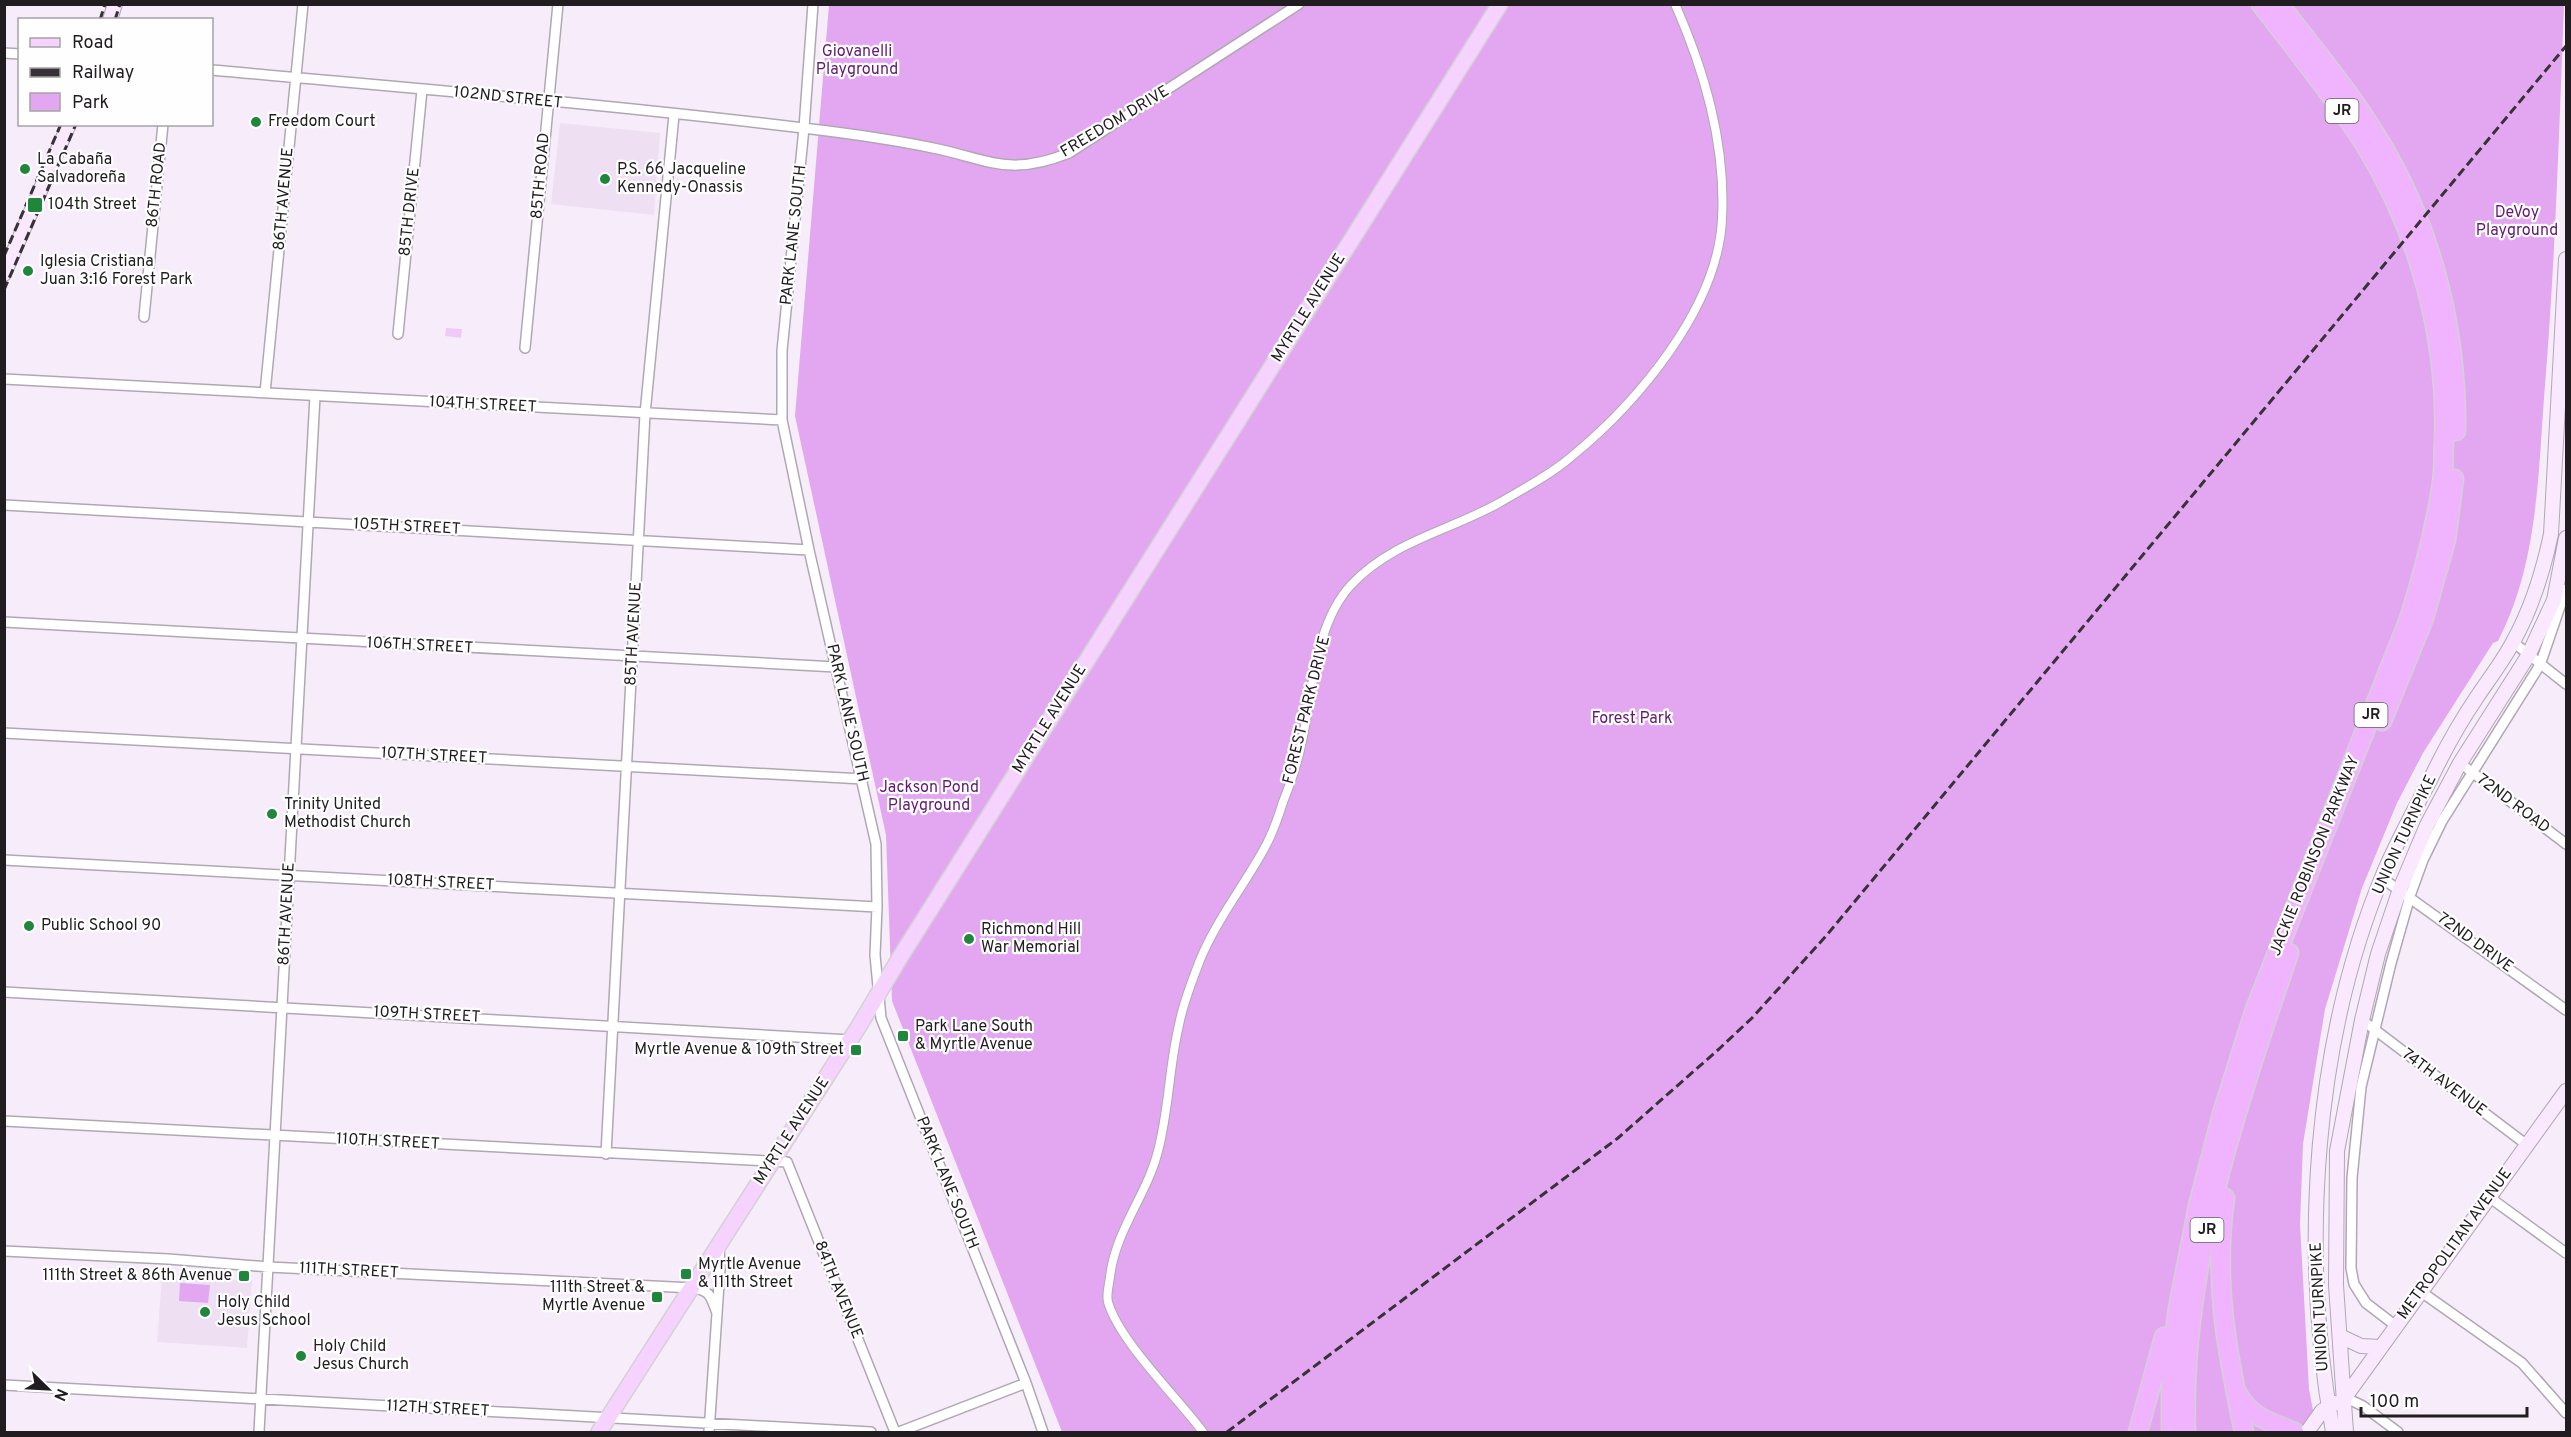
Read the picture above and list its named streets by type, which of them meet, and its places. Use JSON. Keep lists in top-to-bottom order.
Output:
{
  "streets": {
    "highway": ["JR", "JACKIE ROBINSON PARKWAY"],
    "main road": ["MYRTLE AVENUE", "UNION TURNPIKE", "METROPOLITAN AVENUE"],
    "street": [
      "102ND STREET",
      "FREEDOM DRIVE",
      "85TH ROAD",
      "86TH ROAD",
      "86TH AVENUE",
      "85TH DRIVE",
      "PARK LANE SOUTH",
      "104TH STREET",
      "105TH STREET",
      "85TH AVENUE",
      "106TH STREET",
      "FOREST PARK DRIVE",
      "107TH STREET",
      "72ND ROAD",
      "108TH STREET",
      "72ND DRIVE",
      "109TH STREET",
      "74TH AVENUE",
      "110TH STREET",
      "111TH STREET",
      "84TH AVENUE",
      "112TH STREET"
    ]
  },
  "crossings": [
    ["102ND STREET", "FREEDOM DRIVE"],
    ["102ND STREET", "85TH ROAD"],
    ["102ND STREET", "86TH AVENUE"],
    ["102ND STREET", "85TH DRIVE"],
    ["102ND STREET", "PARK LANE SOUTH"],
    ["102ND STREET", "85TH AVENUE"],
    ["FREEDOM DRIVE", "PARK LANE SOUTH"],
    ["86TH AVENUE", "104TH STREET"],
    ["86TH AVENUE", "105TH STREET"],
    ["86TH AVENUE", "106TH STREET"],
    ["86TH AVENUE", "107TH STREET"],
    ["86TH AVENUE", "108TH STREET"],
    ["86TH AVENUE", "109TH STREET"],
    ["86TH AVENUE", "110TH STREET"],
    ["86TH AVENUE", "111TH STREET"],
    ["86TH AVENUE", "112TH STREET"],
    ["PARK LANE SOUTH", "MYRTLE AVENUE"],
    ["PARK LANE SOUTH", "104TH STREET"],
    ["PARK LANE SOUTH", "105TH STREET"],
    ["PARK LANE SOUTH", "106TH STREET"],
    ["PARK LANE SOUTH", "107TH STREET"],
    ["PARK LANE SOUTH", "108TH STREET"],
    ["MYRTLE AVENUE", "109TH STREET"],
    ["MYRTLE AVENUE", "110TH STREET"],
    ["MYRTLE AVENUE", "111TH STREET"],
    ["MYRTLE AVENUE", "84TH AVENUE"],
    ["MYRTLE AVENUE", "112TH STREET"],
    ["104TH STREET", "85TH AVENUE"],
    ["105TH STREET", "85TH AVENUE"],
    ["85TH AVENUE", "106TH STREET"],
    ["85TH AVENUE", "107TH STREET"],
    ["85TH AVENUE", "108TH STREET"],
    ["85TH AVENUE", "109TH STREET"],
    ["85TH AVENUE", "110TH STREET"],
    ["72ND ROAD", "UNION TURNPIKE"],
    ["UNION TURNPIKE", "72ND DRIVE"],
    ["UNION TURNPIKE", "74TH AVENUE"],
    ["UNION TURNPIKE", "METROPOLITAN AVENUE"],
    ["74TH AVENUE", "METROPOLITAN AVENUE"],
    ["110TH STREET", "84TH AVENUE"]
  ],
  "parks": [
    "Giovanelli Playground",
    "DeVoy Playground",
    "Forest Park",
    "Jackson Pond Playground"
  ],
  "places": {
    "other": [
      "Freedom Court",
      "La Cabaña Salvadoreña",
      "P.S. 66 Jacqueline Kennedy-Onassis",
      "Iglesia Cristiana Juan 3:16 Forest Park",
      "Trinity United Methodist Church",
      "Public School 90",
      "Richmond Hill War Memorial",
      "Holy Child Jesus School",
      "Holy Child Jesus Church"
    ],
    "transit": [
      "104th Street",
      "Park Lane South & Myrtle Avenue",
      "Myrtle Avenue & 109th Street",
      "Myrtle Avenue & 111th Street",
      "111th Street & 86th Avenue",
      "111th Street & Myrtle Avenue"
    ]
  },
  "legend": ["Road", "Railway", "Park"],
  "scale_bar": "100 m",
  "north": "bottom right"
}
